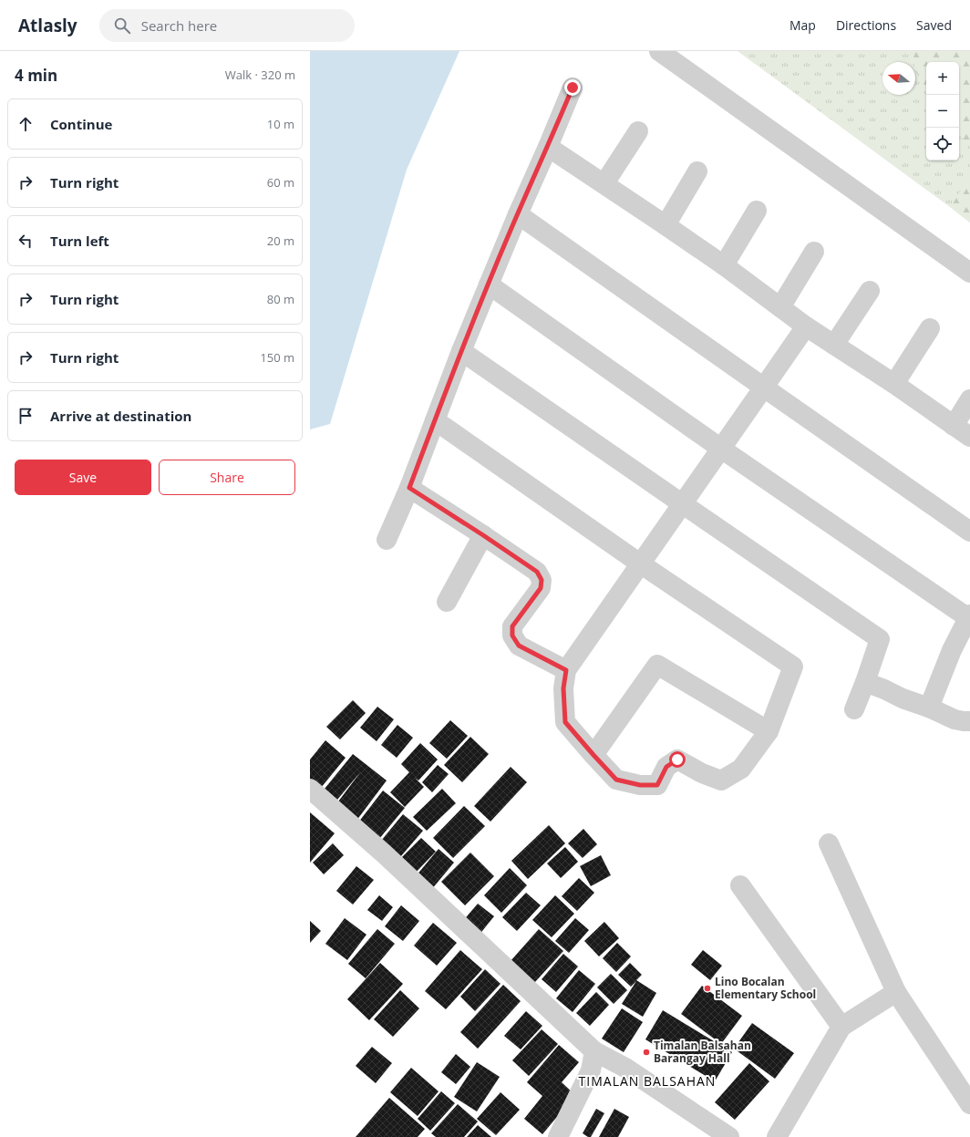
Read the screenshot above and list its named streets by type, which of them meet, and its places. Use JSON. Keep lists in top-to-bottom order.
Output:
{
  "districts": ["TIMALAN BALSAHAN"],
  "places": ["Lino Bocalan Elementary School", "Timalan Balsahan Barangay Hall"],
  "north": "left",
  "page": {
    "header": "Atlasly",
    "search": "Search here",
    "nav": ["Map", "Directions", "Saved"],
    "heading": ["4 min", "Walk · 320 m"],
    "map_buttons": ["+", "−"],
    "list": [
      ["Continue", "10 m"],
      ["Turn right", "60 m"],
      ["Turn left", "20 m"],
      ["Turn right", "80 m"],
      ["Turn right", "150 m"],
      "Arrive at destination"
    ],
    "buttons": ["Save", "Share"]
  }
}
